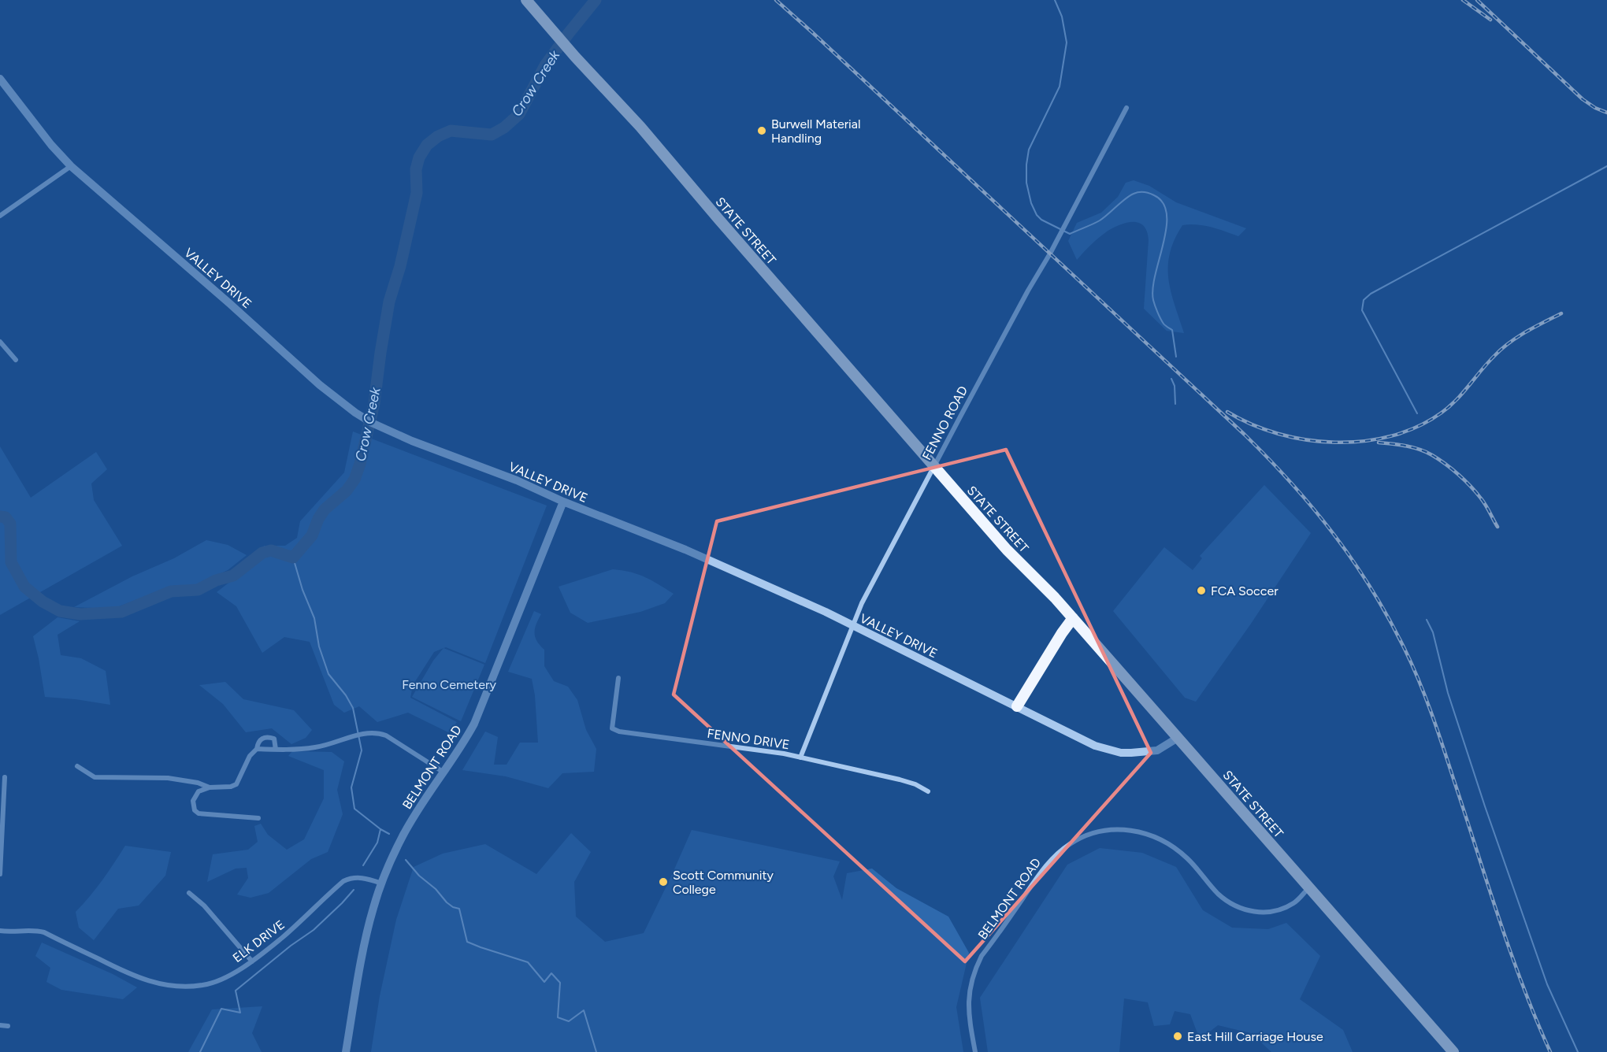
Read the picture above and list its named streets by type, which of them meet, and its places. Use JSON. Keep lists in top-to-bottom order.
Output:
{
  "streets": {
    "main road": ["STATE STREET"],
    "street": [
      "VALLEY DRIVE",
      "FENNO ROAD",
      "FENNO DRIVE",
      "BELMONT ROAD",
      "ELK DRIVE"
    ]
  },
  "crossings": [
    ["STATE STREET", "VALLEY DRIVE"],
    ["STATE STREET", "FENNO ROAD"],
    ["STATE STREET", "BELMONT ROAD"],
    ["VALLEY DRIVE", "FENNO ROAD"],
    ["VALLEY DRIVE", "BELMONT ROAD"],
    ["FENNO ROAD", "FENNO DRIVE"],
    ["BELMONT ROAD", "ELK DRIVE"]
  ],
  "water": ["Crow Creek"],
  "parks": ["Fenno Cemetery"],
  "places": [
    "Burwell Material Handling",
    "FCA Soccer",
    "Scott Community College",
    "East Hill Carriage House"
  ]
}
